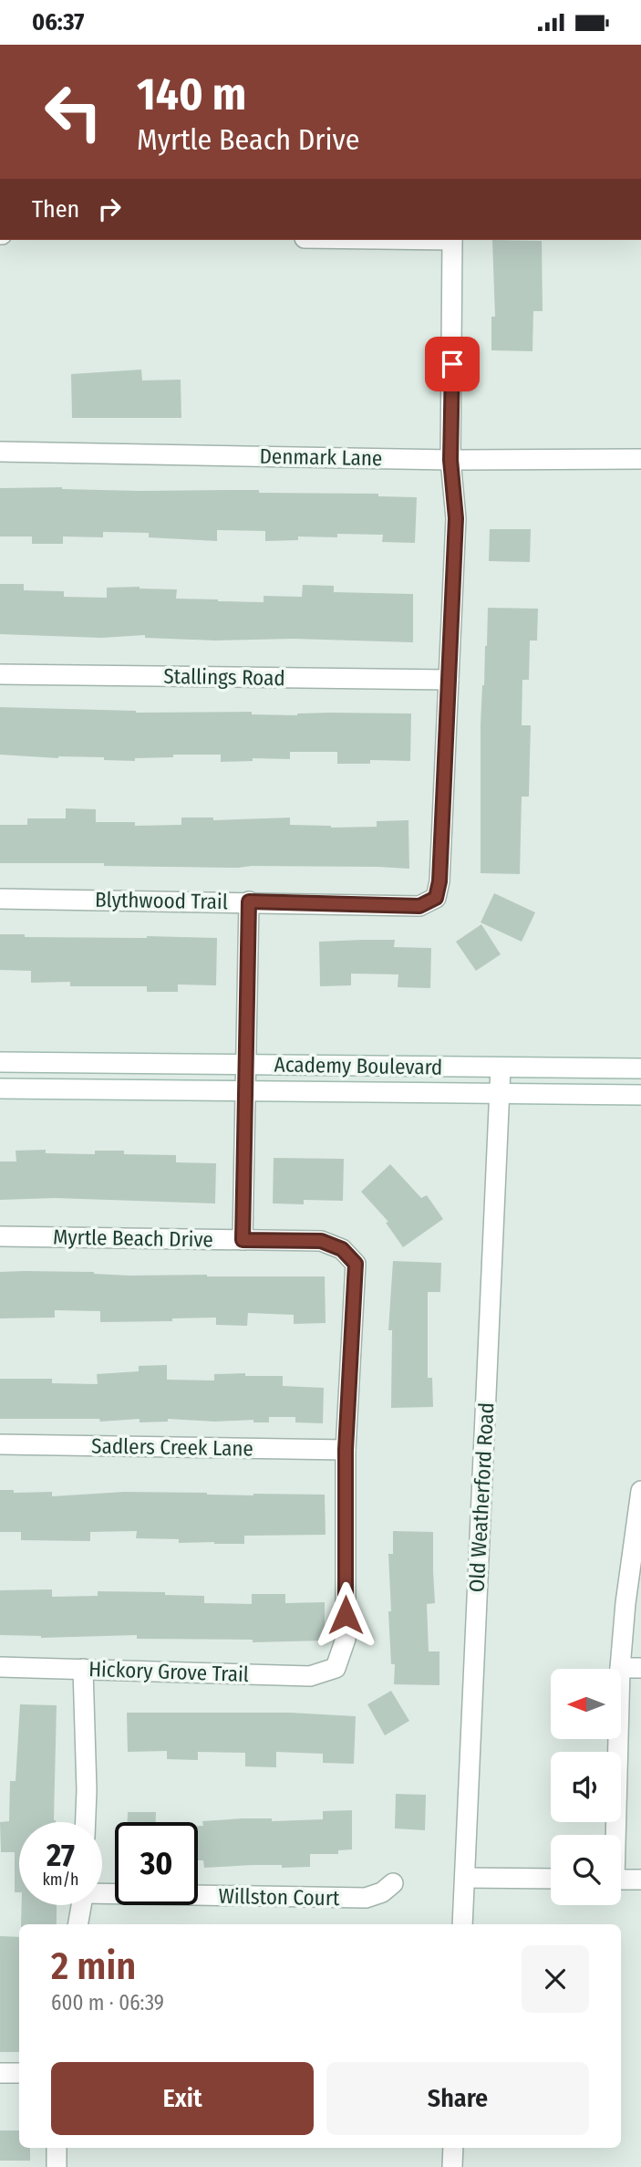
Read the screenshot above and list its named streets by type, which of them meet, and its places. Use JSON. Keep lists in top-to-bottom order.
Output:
{
  "streets": {
    "street": [
      "Denmark Lane",
      "Stallings Road",
      "Blythwood Trail",
      "Academy Boulevard",
      "Myrtle Beach Drive",
      "Sadlers Creek Lane",
      "Old Weatherford Road",
      "Hickory Grove Trail",
      "Willston Court"
    ]
  },
  "crossings": [
    ["Stallings Road", "Blythwood Trail"],
    ["Academy Boulevard", "Old Weatherford Road"],
    ["Myrtle Beach Drive", "Sadlers Creek Lane"],
    ["Myrtle Beach Drive", "Hickory Grove Trail"],
    ["Sadlers Creek Lane", "Hickory Grove Trail"]
  ],
  "north": "left",
  "page": {
    "status": "06:37",
    "turn": ["140 m", "Myrtle Beach Drive"],
    "then": "Then",
    "speed": "27 km/h",
    "limit": "30",
    "heading": ["2 min", "600 m · 06:39"],
    "buttons": ["Exit", "Share"]
  }
}
